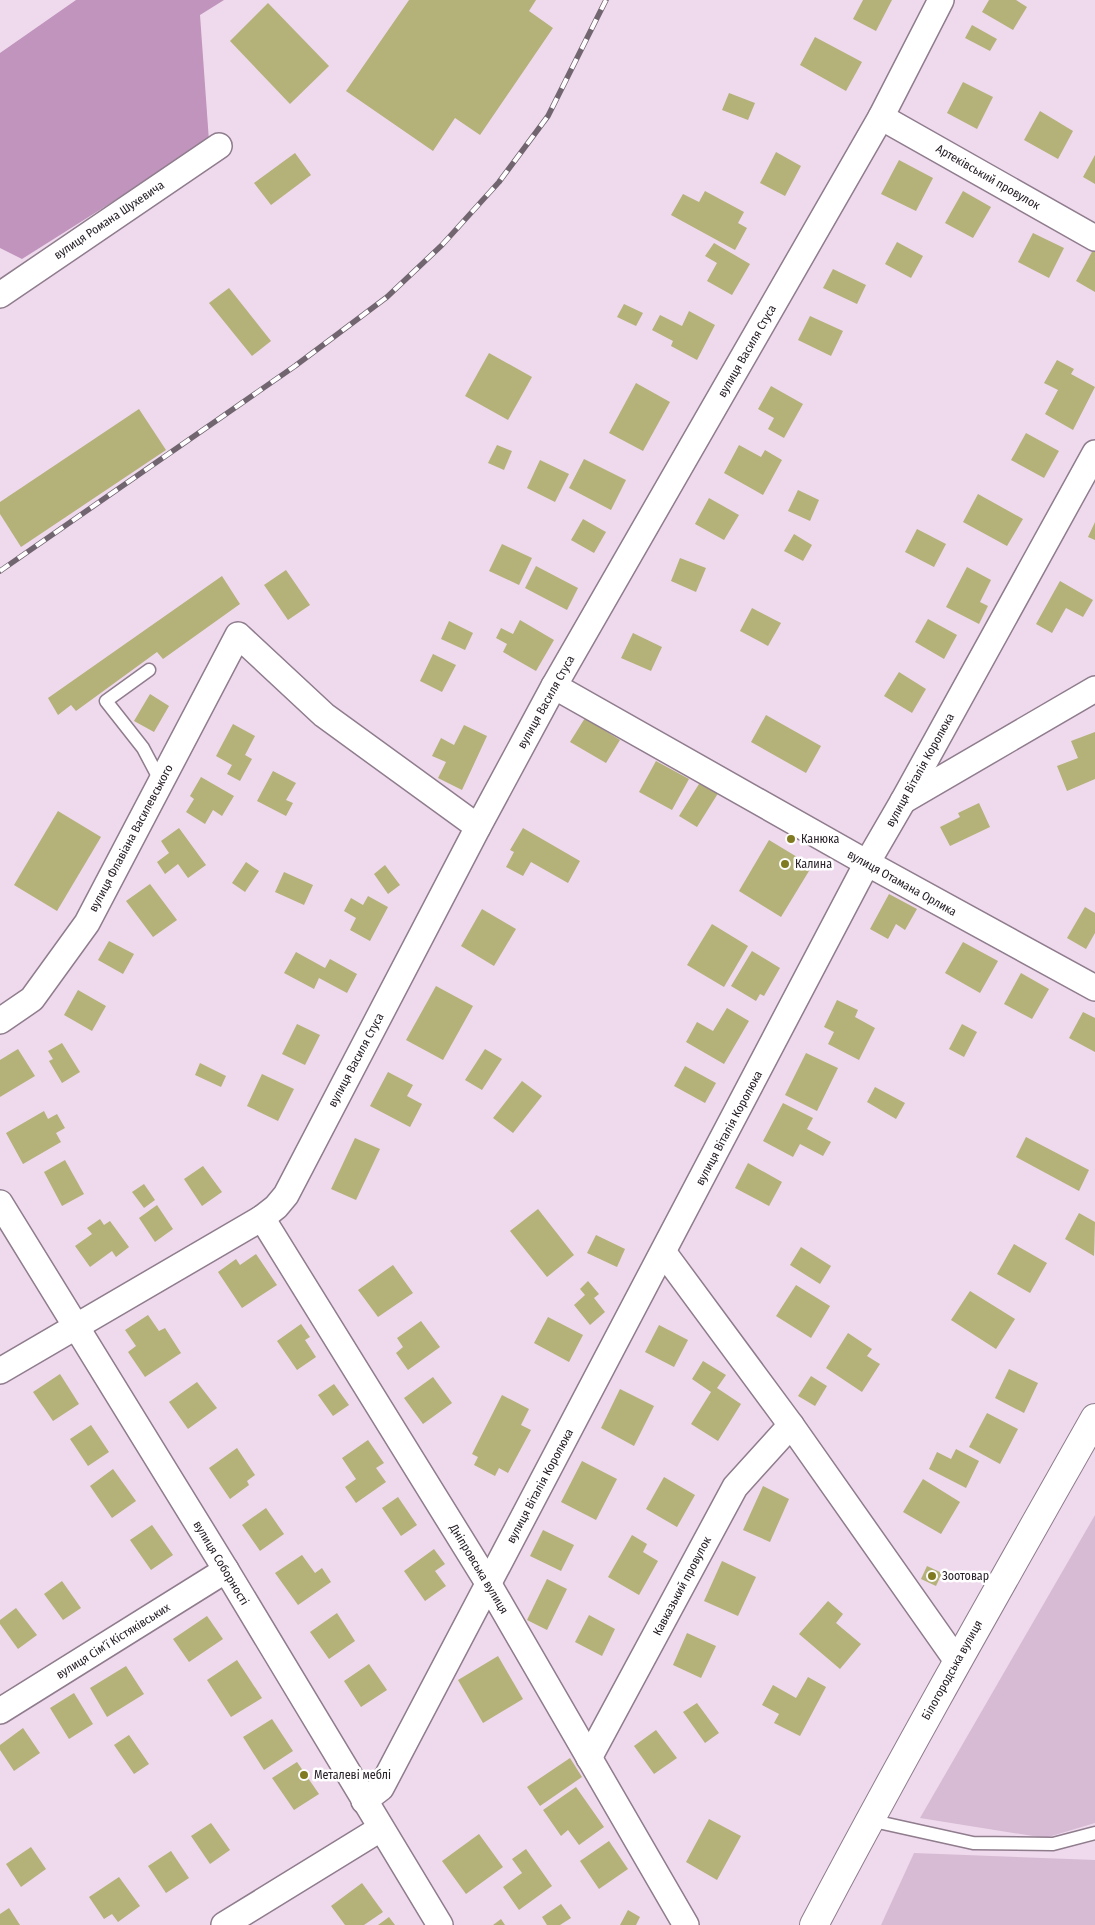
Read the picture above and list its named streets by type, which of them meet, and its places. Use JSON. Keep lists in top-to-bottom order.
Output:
{
  "streets": {
    "street": [
      "Артеківський провулок",
      "вулиця Романа Шухевича",
      "вулиця Василя Стуса",
      "вулиця Віталія Королюка",
      "вулиця Флавіана Василевського",
      "вулиця Отамана Орлика",
      "вулиця Соборності",
      "Дніпровська вулиця",
      "Кавказький провулок",
      "вулиця Сімʼї Кістяківських",
      "Білогородська вулиця"
    ]
  },
  "crossings": [
    ["Артеківський провулок", "вулиця Василя Стуса"],
    ["вулиця Василя Стуса", "вулиця Флавіана Василевського"],
    ["вулиця Василя Стуса", "вулиця Отамана Орлика"],
    ["вулиця Василя Стуса", "вулиця Соборності"],
    ["вулиця Василя Стуса", "Дніпровська вулиця"],
    ["вулиця Віталія Королюка", "вулиця Отамана Орлика"],
    ["вулиця Віталія Королюка", "вулиця Соборності"],
    ["вулиця Віталія Королюка", "Дніпровська вулиця"],
    ["вулиця Соборності", "вулиця Сімʼї Кістяківських"],
    ["Дніпровська вулиця", "Кавказький провулок"]
  ],
  "places": [
    "Канюка",
    "Калина",
    "Зоотовар",
    "Металеві меблі"
  ]
}
